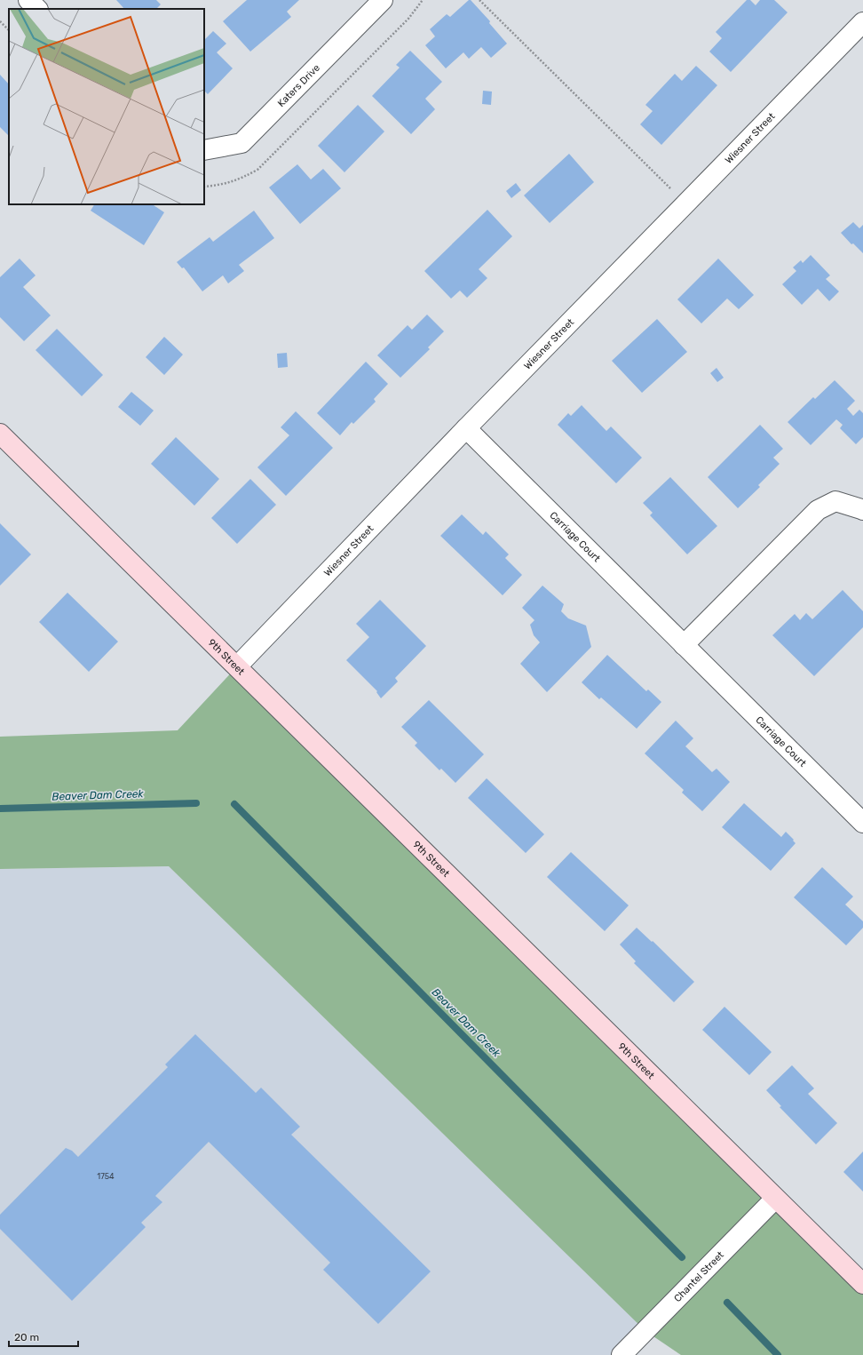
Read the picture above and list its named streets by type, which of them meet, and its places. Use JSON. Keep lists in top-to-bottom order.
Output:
{
  "streets": {
    "street": [
      "Katers Drive",
      "Wiesner Street",
      "Carriage Court",
      "9th Street",
      "Chantel Street"
    ]
  },
  "crossings": [
    ["Wiesner Street", "Carriage Court"],
    ["Wiesner Street", "9th Street"],
    ["9th Street", "Chantel Street"]
  ],
  "water": ["Beaver Dam Creek"],
  "house_numbers": ["1754"],
  "scale_bar": "20 m"
}
